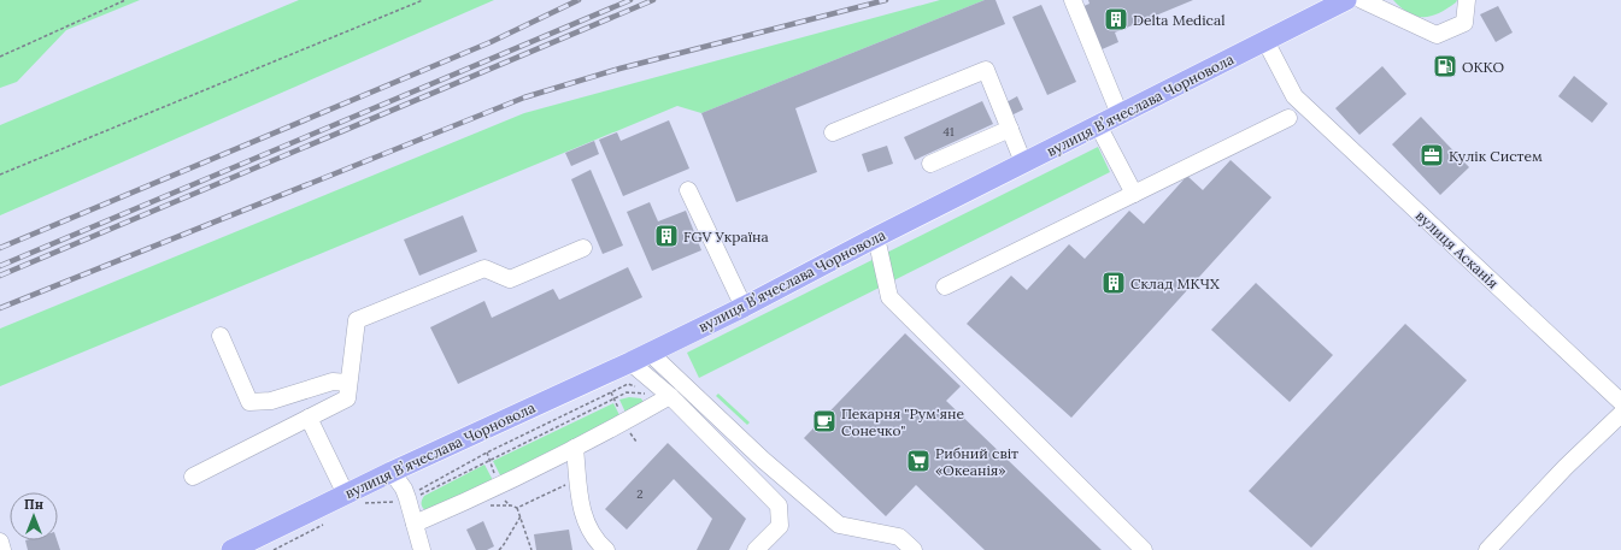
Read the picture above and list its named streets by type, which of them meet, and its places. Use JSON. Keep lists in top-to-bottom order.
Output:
{
  "streets": {
    "main road": ["вулиця Вʼячеслава Чорновола"],
    "street": ["вулиця Асканія"]
  },
  "crossings": [
    ["вулиця Вʼячеслава Чорновола", "вулиця Асканія"]
  ],
  "places": {
    "building": ["Delta Medical", "FGV Україна", "Склад МКЧХ"],
    "fuel station": ["ОККО"],
    "office": ["Кулік Систем"],
    "cafe": ["Пекарня \"Рум'яне Сонечко\""],
    "supermarket": ["Рибний світ «Океанія»"]
  },
  "house_numbers": ["41", "2"],
  "north": "top"
}
